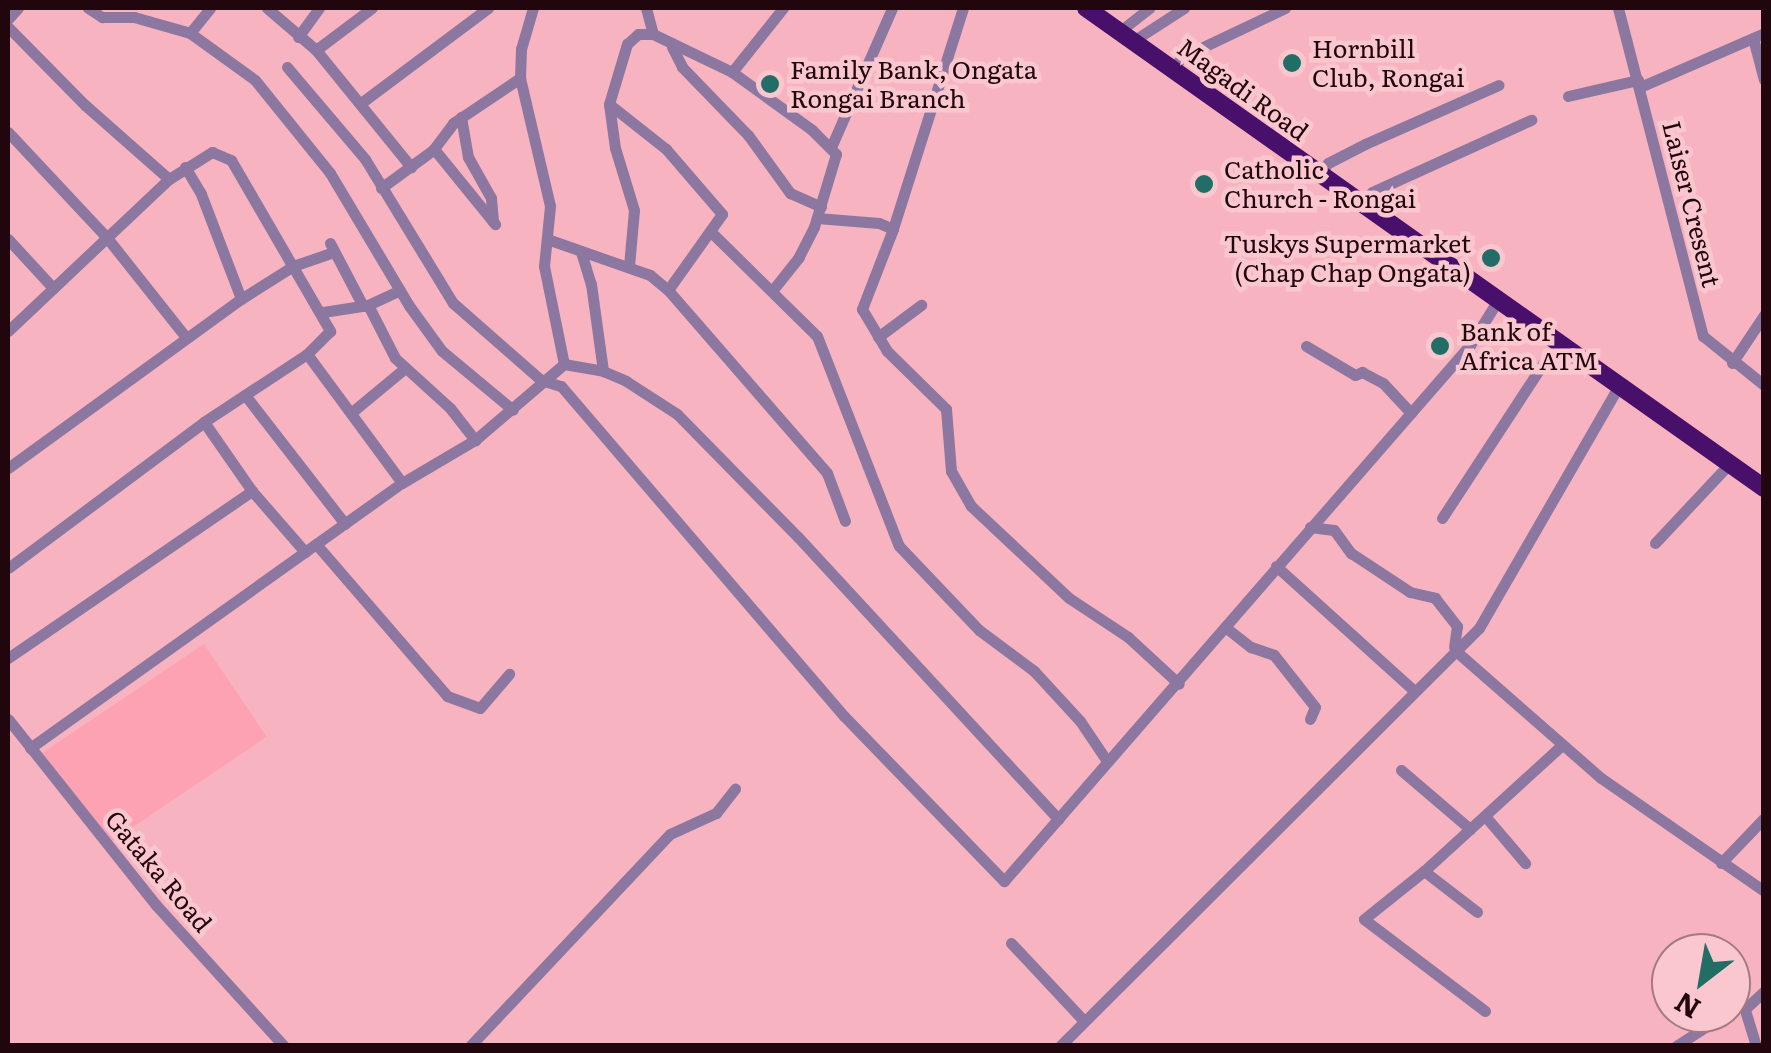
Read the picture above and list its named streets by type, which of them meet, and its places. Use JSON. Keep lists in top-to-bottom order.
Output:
{
  "streets": {
    "highway": ["Magadi Road"],
    "street": ["Laiser Cresent", "Gataka Road"]
  },
  "places": [
    "Hornbill Club, Rongai",
    "Family Bank, Ongata Rongai Branch",
    "Catholic Church - Rongai",
    "Tuskys Supermarket (Chap Chap Ongata)",
    "Bank of Africa ATM"
  ],
  "north": "bottom left"
}
